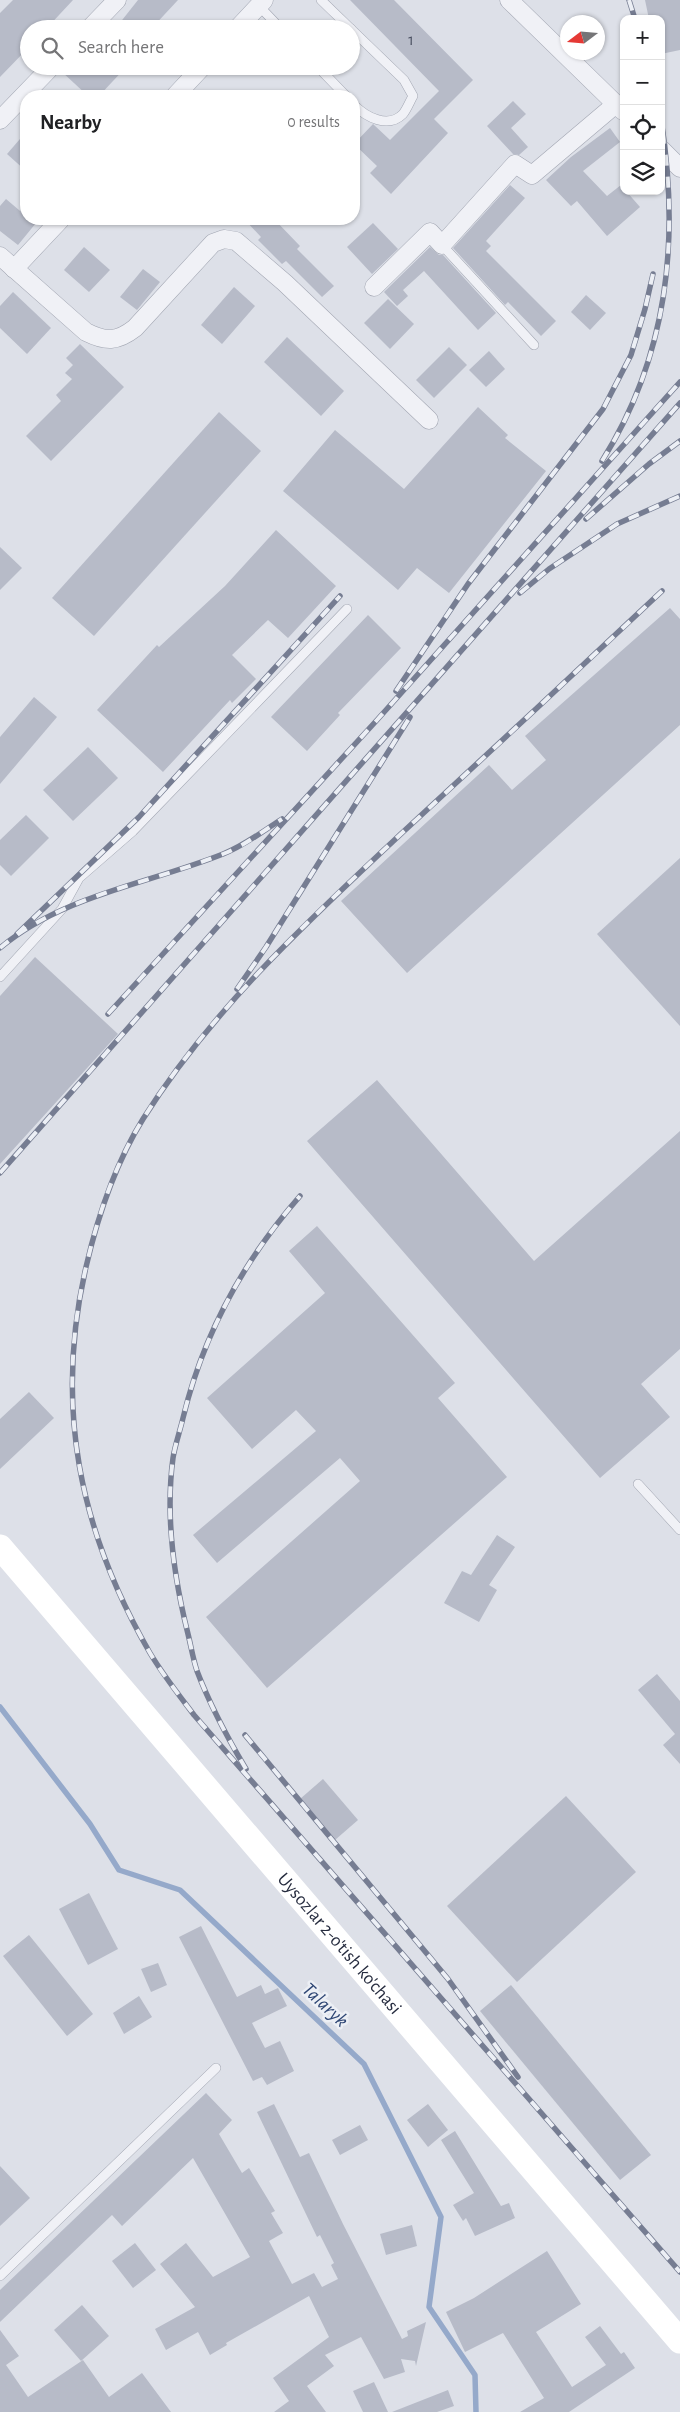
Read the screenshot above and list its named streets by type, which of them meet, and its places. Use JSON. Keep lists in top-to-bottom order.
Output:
{
  "streets": {
    "street": ["Uysozlar 2-o'tish ko'chasi"]
  },
  "water": ["Talaryk"],
  "house_numbers": ["1"],
  "north": "left",
  "page": {
    "map_buttons": ["+", "−"],
    "search": "Search here",
    "heading": ["Nearby", "0 results"]
  }
}
